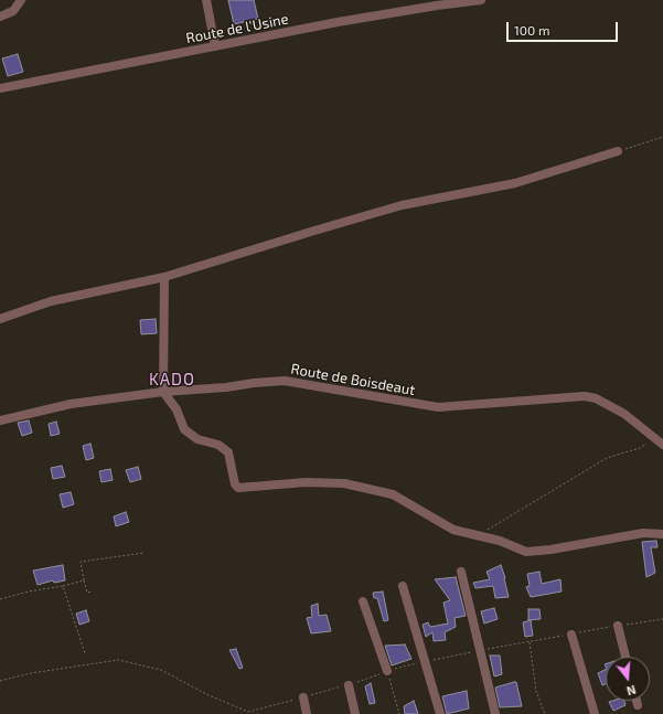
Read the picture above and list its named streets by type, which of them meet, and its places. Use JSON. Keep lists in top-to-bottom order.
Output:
{
  "streets": {
    "street": ["Route de l'Usine", "Route de Boisdeaut"]
  },
  "districts": ["KADO"],
  "scale_bar": "100 m",
  "north": "bottom"
}
